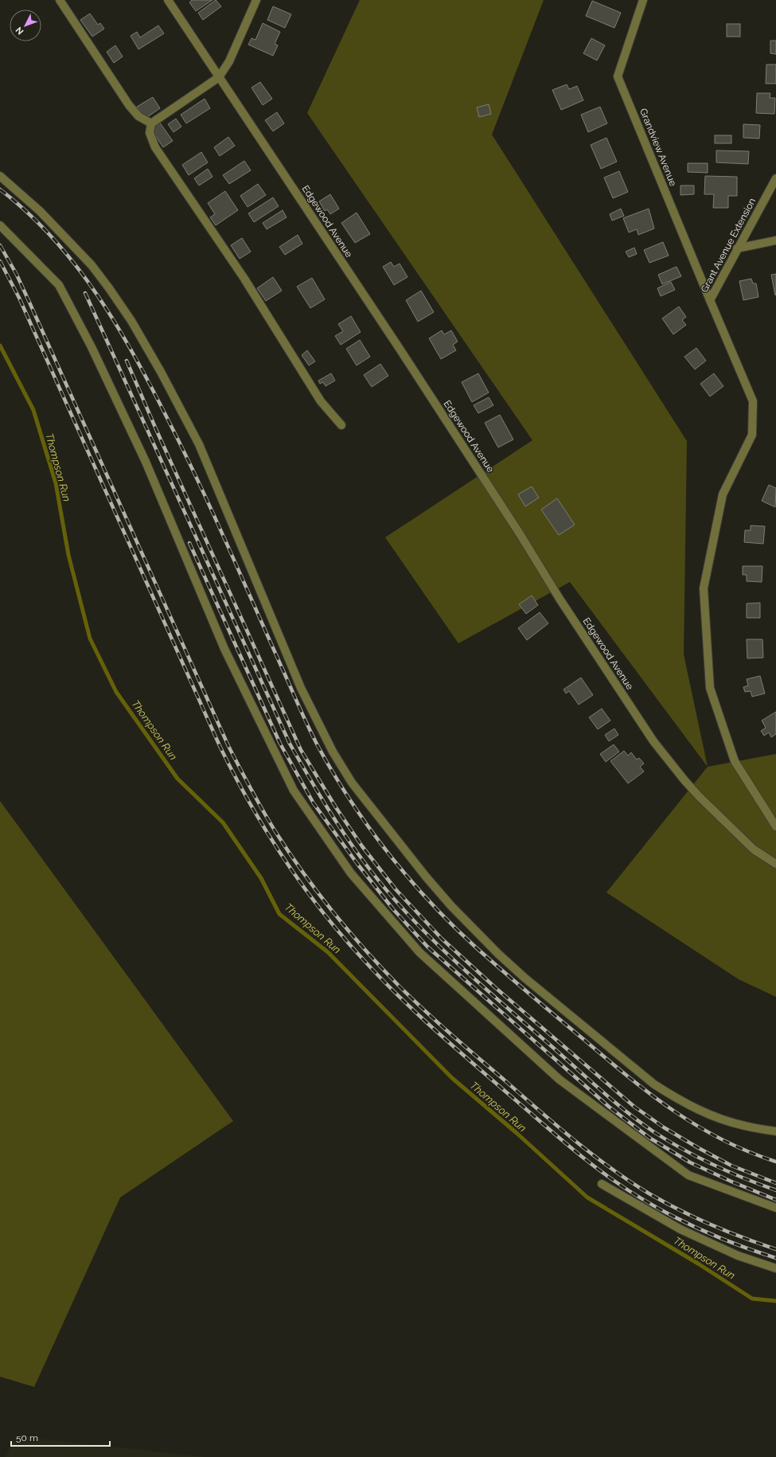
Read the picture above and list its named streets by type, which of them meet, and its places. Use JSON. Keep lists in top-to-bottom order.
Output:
{
  "streets": {
    "street": ["Grandview Avenue", "Edgewood Avenue", "Grant Avenue Extension"]
  },
  "crossings": [
    ["Grandview Avenue", "Grant Avenue Extension"]
  ],
  "water": ["Thompson Run"],
  "scale_bar": "50 m",
  "north": "bottom left"
}
